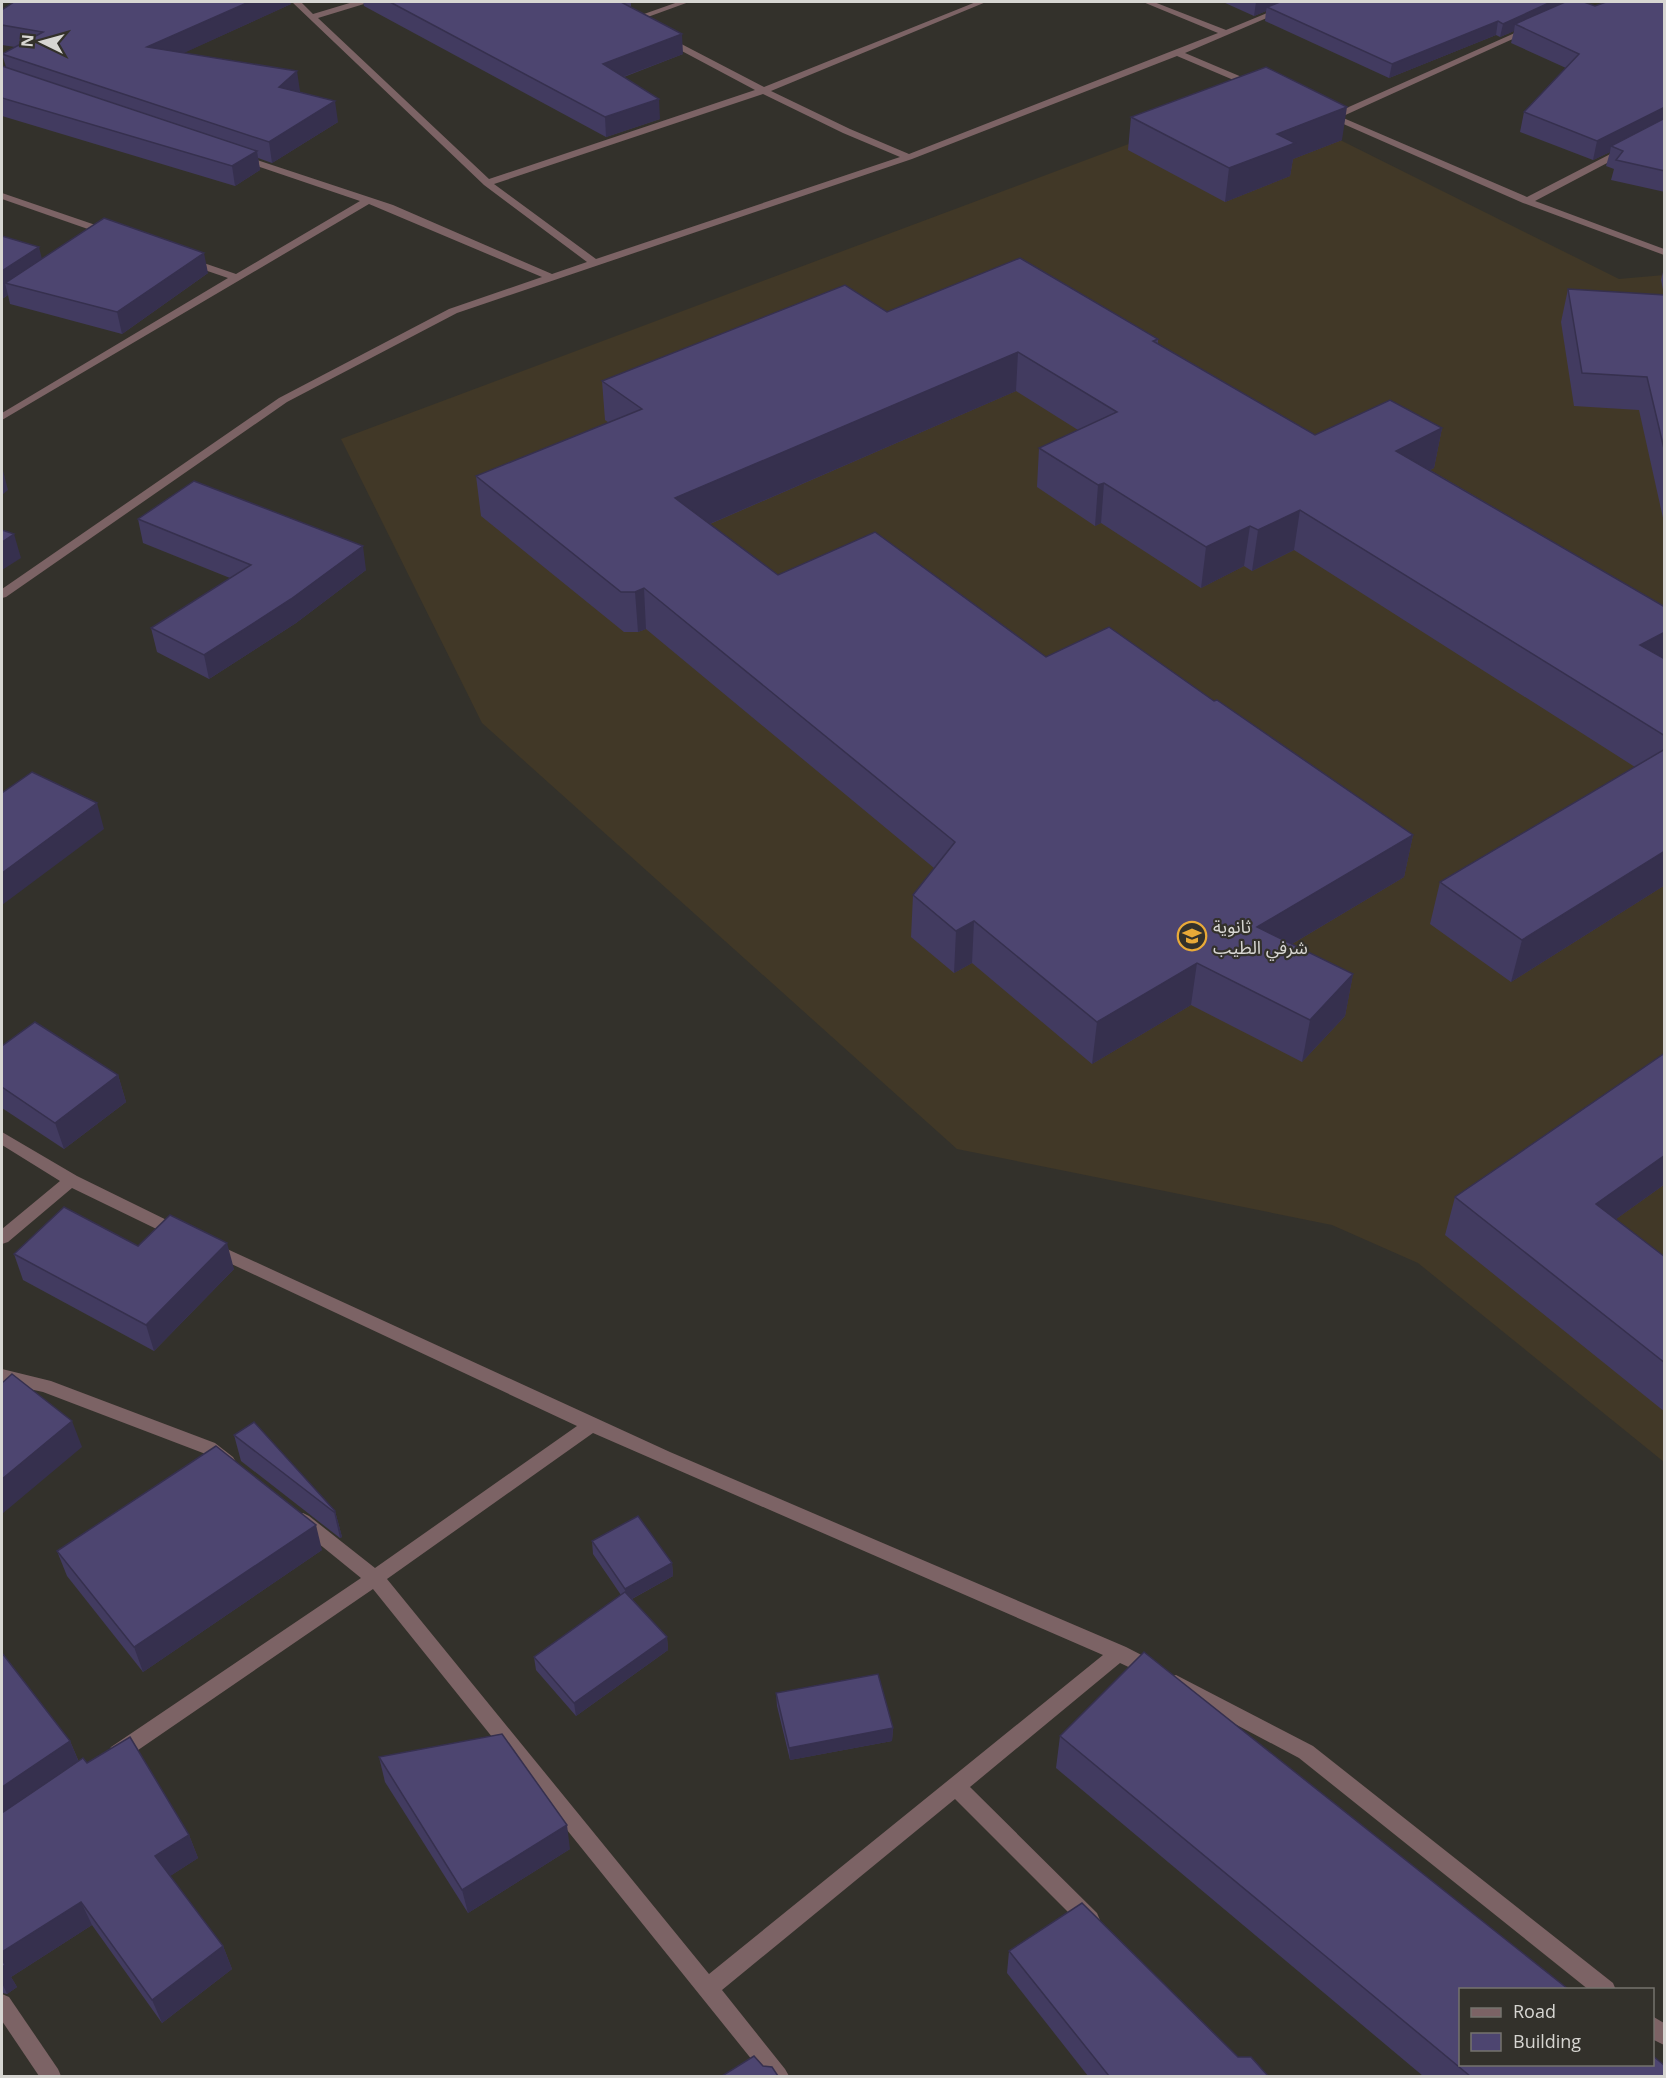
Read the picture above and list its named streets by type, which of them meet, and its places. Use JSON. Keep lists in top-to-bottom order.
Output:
{
  "places": {
    "school or university": ["ثانوية شرفي الطيب"]
  },
  "legend": ["Road", "Building"],
  "north": "left"
}
